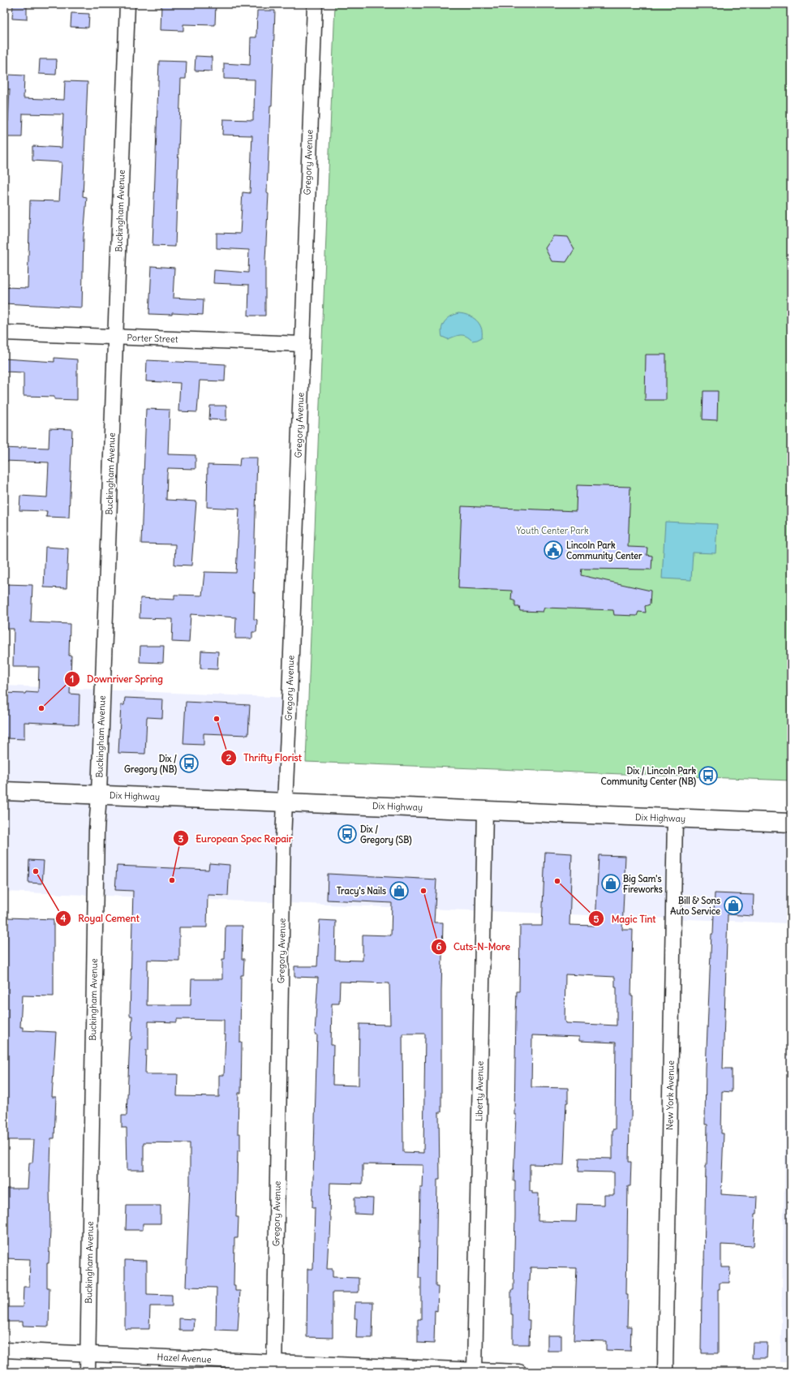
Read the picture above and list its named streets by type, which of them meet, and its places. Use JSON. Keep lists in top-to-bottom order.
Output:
{
  "streets": {
    "main road": ["Dix Highway"],
    "street": [
      "Gregory Avenue",
      "Buckingham Avenue",
      "Porter Street",
      "Liberty Avenue",
      "New York Avenue",
      "Hazel Avenue"
    ]
  },
  "crossings": [
    ["Gregory Avenue", "Porter Street"],
    ["Gregory Avenue", "Dix Highway"],
    ["Gregory Avenue", "Hazel Avenue"],
    ["Buckingham Avenue", "Porter Street"],
    ["Buckingham Avenue", "Dix Highway"],
    ["Buckingham Avenue", "Hazel Avenue"],
    ["Dix Highway", "Liberty Avenue"],
    ["Dix Highway", "New York Avenue"],
    ["Liberty Avenue", "Hazel Avenue"]
  ],
  "parks": ["Youth Center Park"],
  "places": {
    "public building": ["Lincoln Park Community Center"],
    "other": [
      "Downriver Spring",
      "Thrifty Florist",
      "Royal Cement",
      "European Spec Repair",
      "Magic Tint",
      "Cuts-N-More"
    ],
    "bus stop": ["Dix / Gregory (NB)", "Dix / Lincoln Park Community Center (NB)", "Dix / Gregory (SB)"],
    "shop": ["Big Sam's Fireworks", "Tracy's Nails", "Bill & Sons Auto Service"]
  }
}
